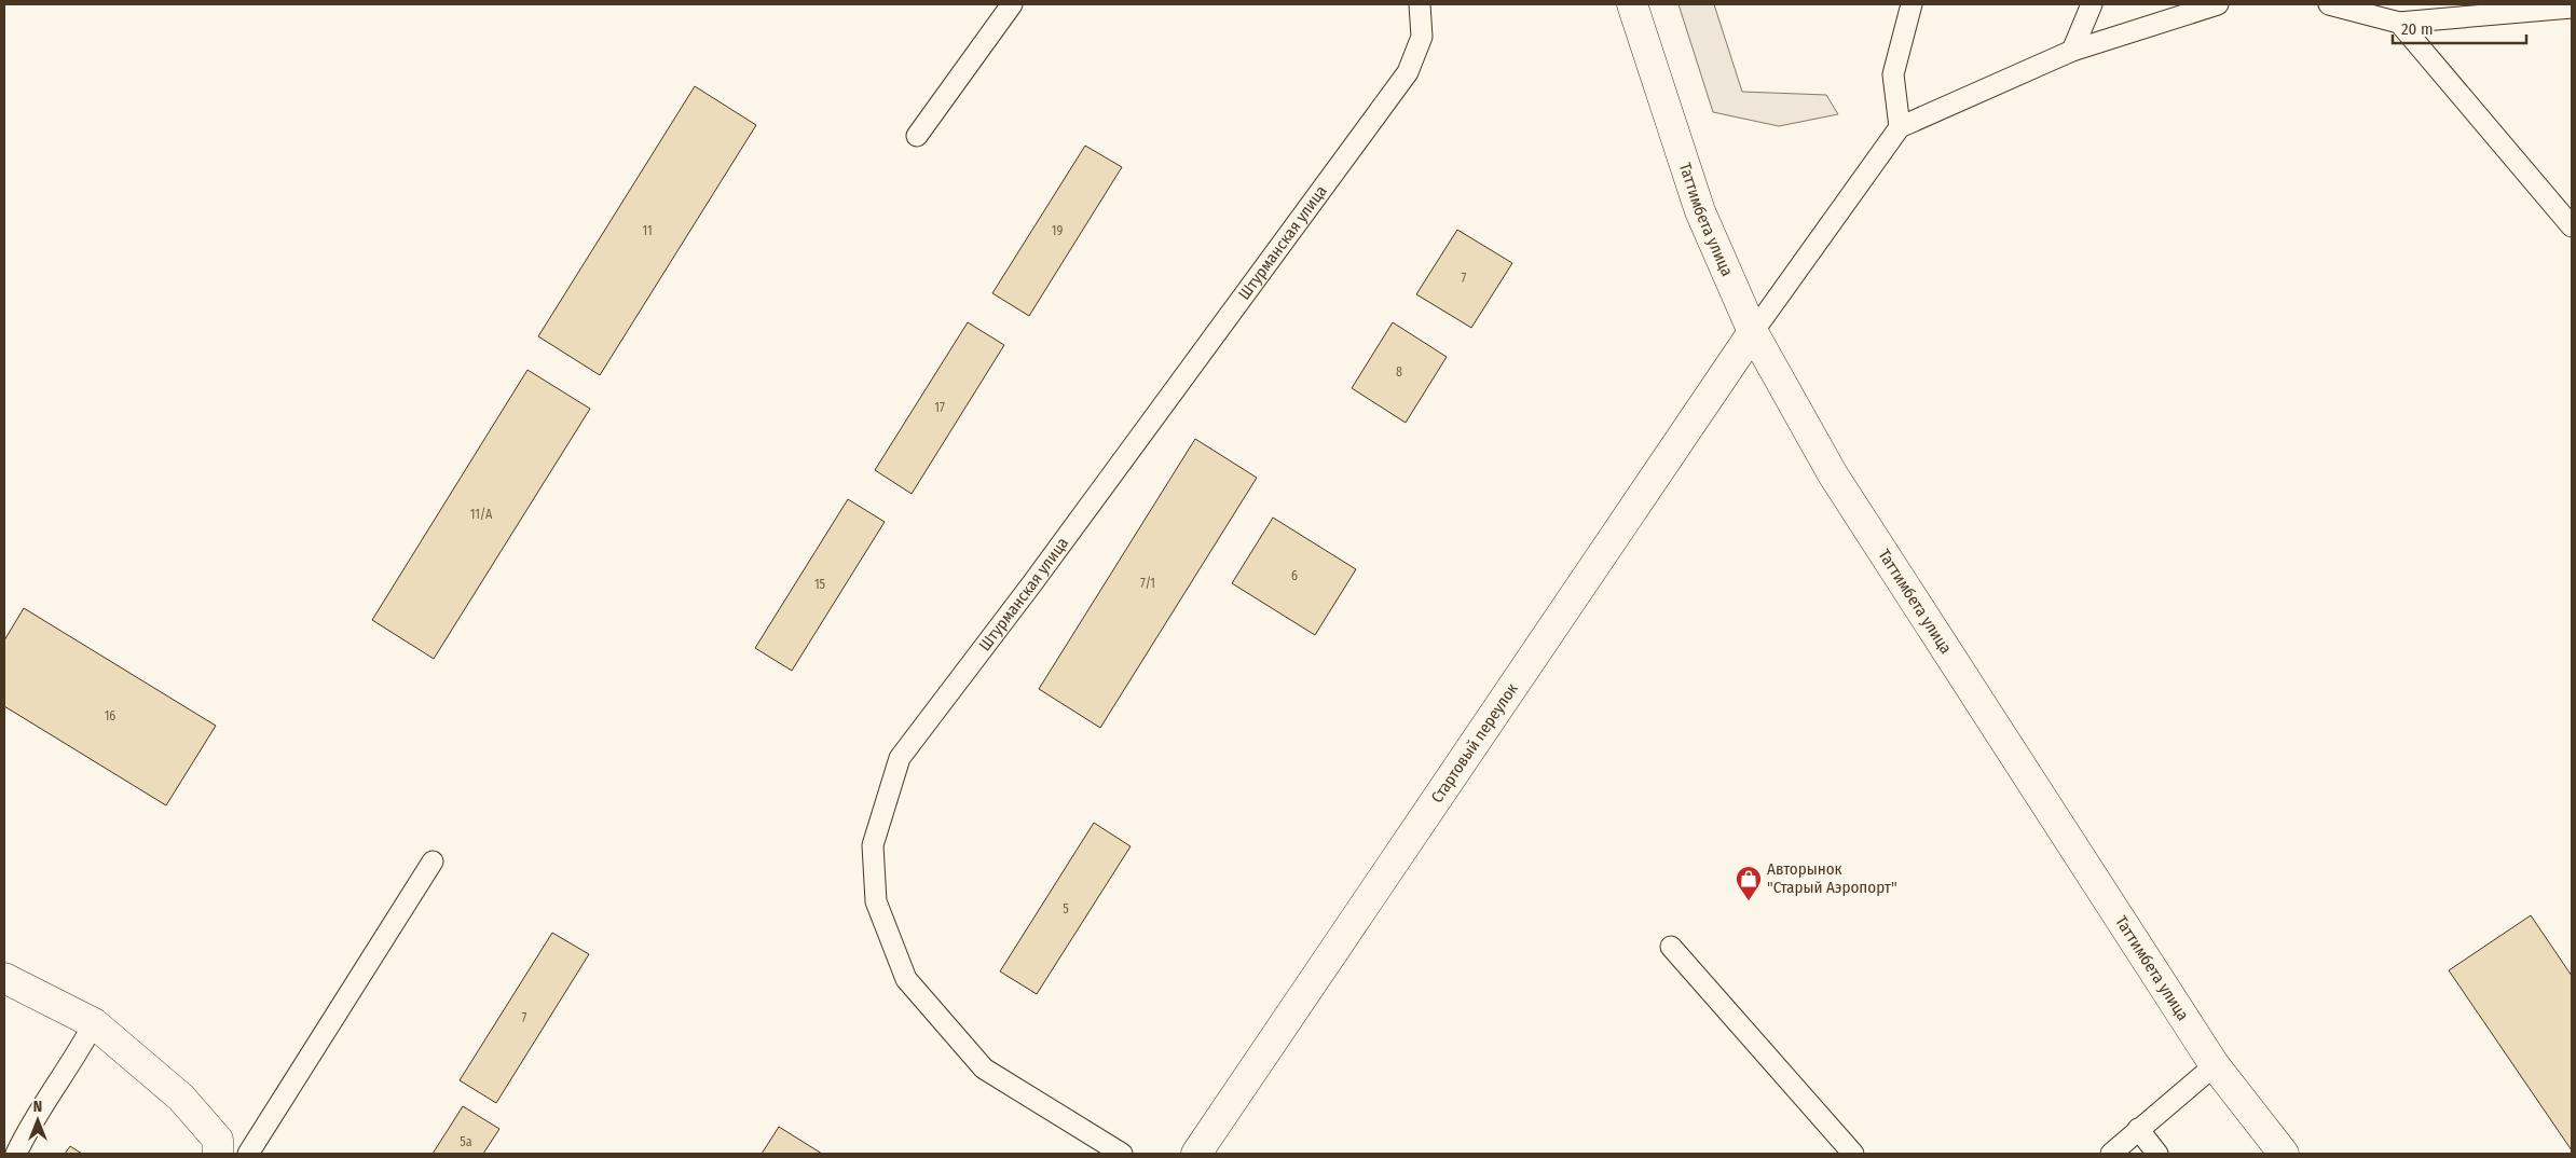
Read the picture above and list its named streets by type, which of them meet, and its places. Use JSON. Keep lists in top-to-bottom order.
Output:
{
  "streets": {
    "main road": ["Таттимбета улица", "Стартовый переулок"],
    "lane": ["Штурманская улица"]
  },
  "crossings": [
    ["Таттимбета улица", "Стартовый переулок"]
  ],
  "places": {
    "shop": ["Авторынок \"Старый Аэропорт\""]
  },
  "house_numbers": [
    "11",
    "19",
    "7",
    "8",
    "17",
    "11/А",
    "6",
    "7/1",
    "15",
    "16",
    "5",
    "7",
    "5а"
  ],
  "scale_bar": "20 m",
  "north": "top"
}
